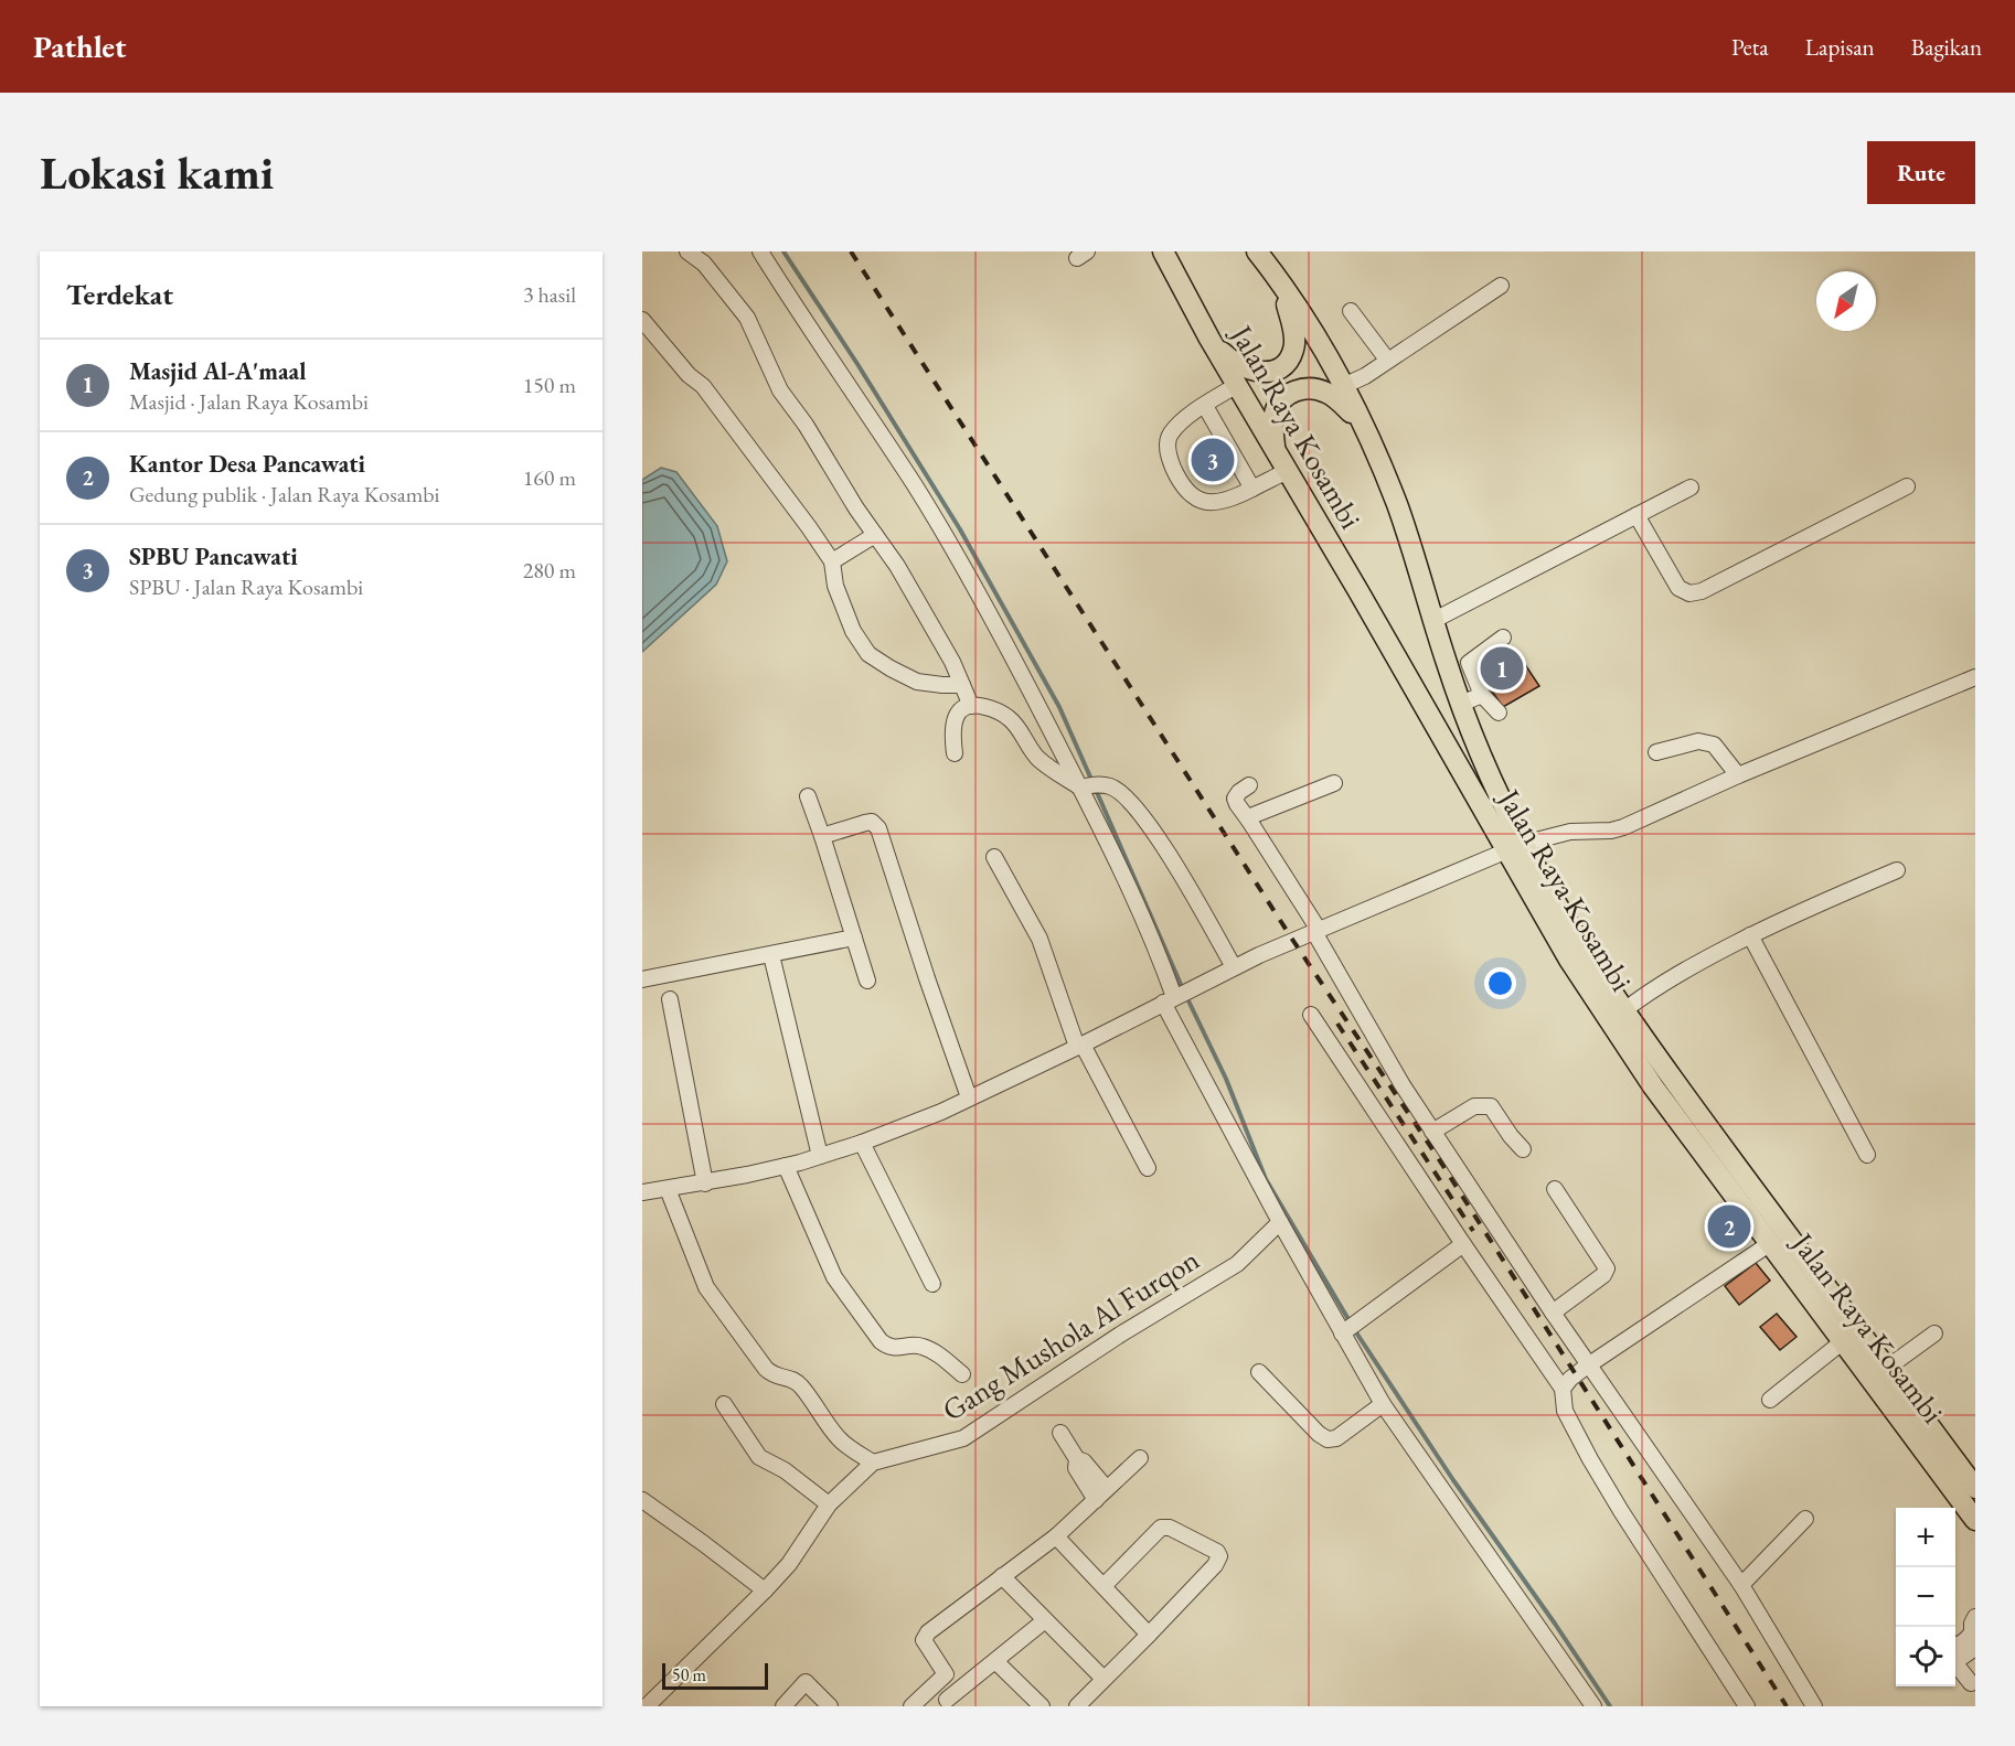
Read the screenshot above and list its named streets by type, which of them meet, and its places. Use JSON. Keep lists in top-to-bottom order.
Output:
{
  "streets": {
    "highway": ["Jalan Raya Kosambi"],
    "street": ["Gang Mushola Al Furqon"]
  },
  "scale_bar": "50 m",
  "north": "bottom left",
  "page": {
    "header": "Pathlet",
    "nav": ["Peta", "Lapisan", "Bagikan"],
    "buttons": "Rute",
    "title": "Lokasi kami",
    "heading": ["Terdekat", "3 hasil"],
    "list": [
      {
        "mark": "1",
        "name": "Masjid Al-A'maal",
        "note": "Masjid · Jalan Raya Kosambi",
        "value": "150 m"
      },
      {
        "mark": "2",
        "name": "Kantor Desa Pancawati",
        "note": "Gedung publik · Jalan Raya Kosambi",
        "value": "160 m"
      },
      {
        "mark": "3",
        "name": "SPBU Pancawati",
        "note": "SPBU · Jalan Raya Kosambi",
        "value": "280 m"
      }
    ],
    "pins": ["3", "1", "2"],
    "map_buttons": ["+", "−"],
    "scale": "50 m"
  }
}
